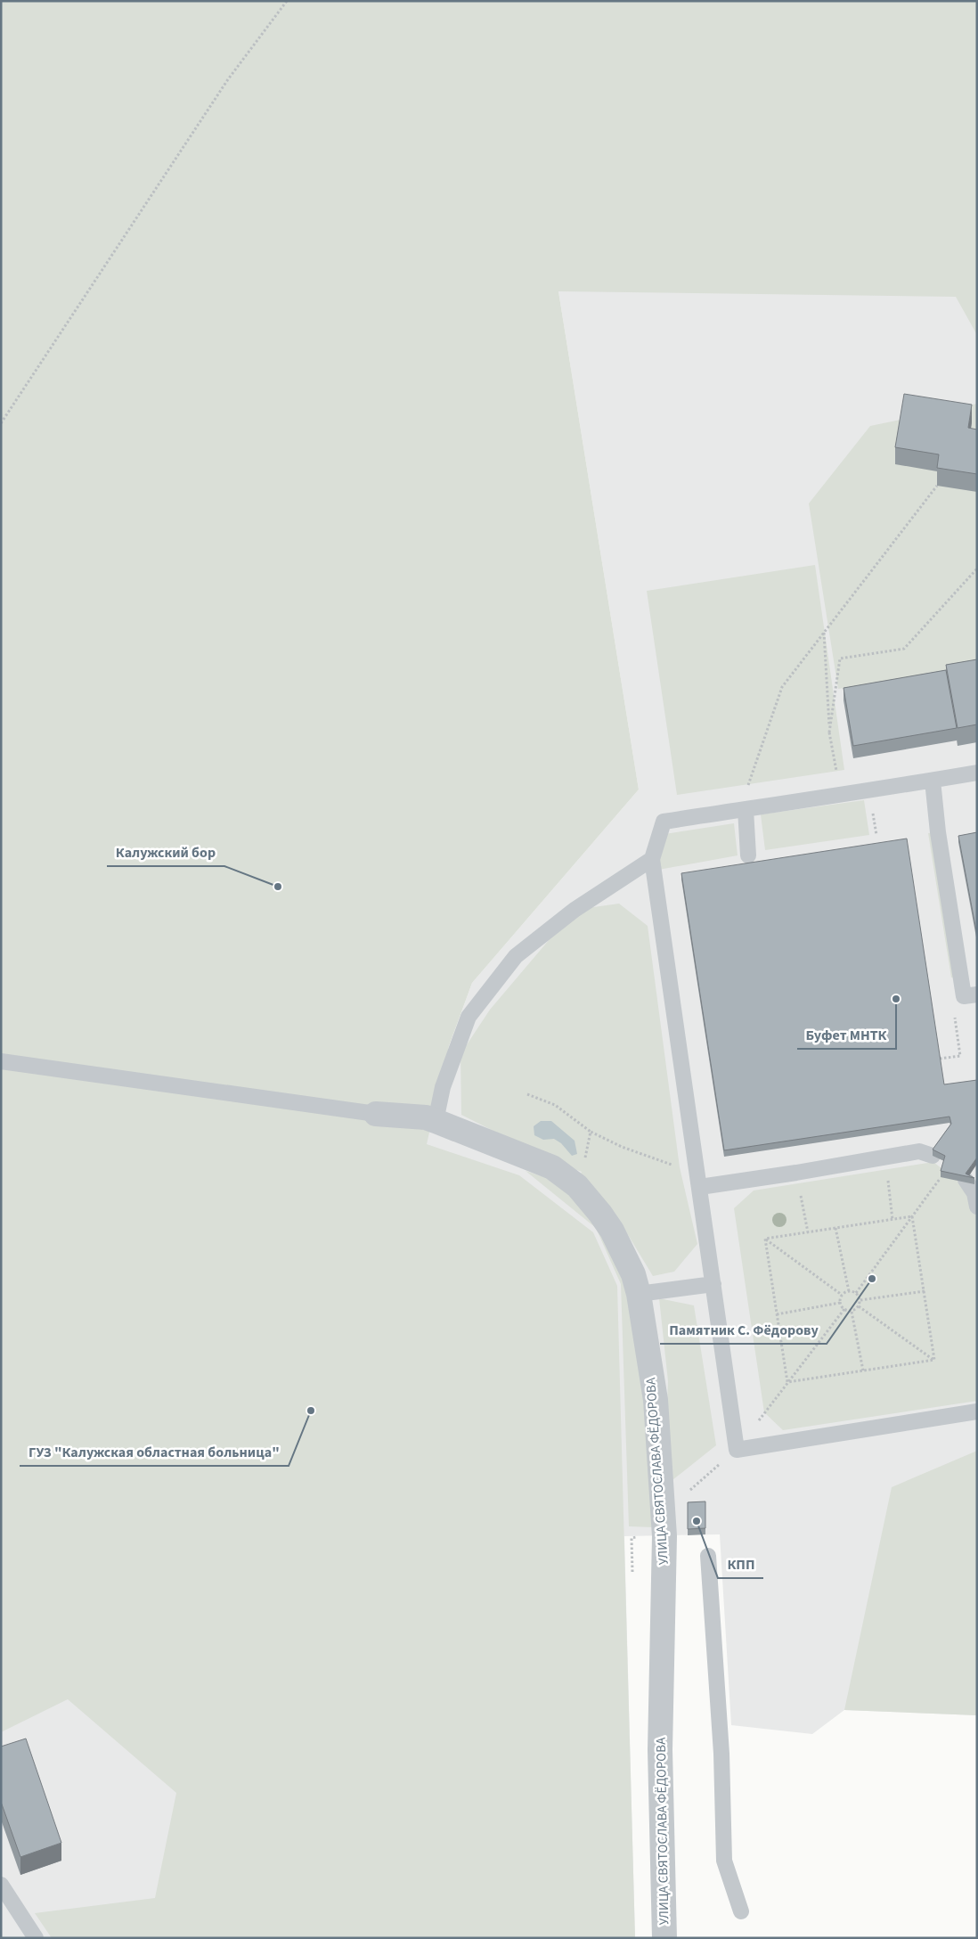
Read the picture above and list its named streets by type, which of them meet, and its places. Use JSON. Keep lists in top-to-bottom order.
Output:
{
  "streets": {
    "street": ["УЛИЦА СВЯТОСЛАВА ФЁДОРОВА"]
  },
  "places": [
    "Калужский бор",
    "Буфет МНТК",
    "Памятник С. Фёдорову",
    "ГУЗ \"Калужская областная больница\"",
    "КПП"
  ]
}
